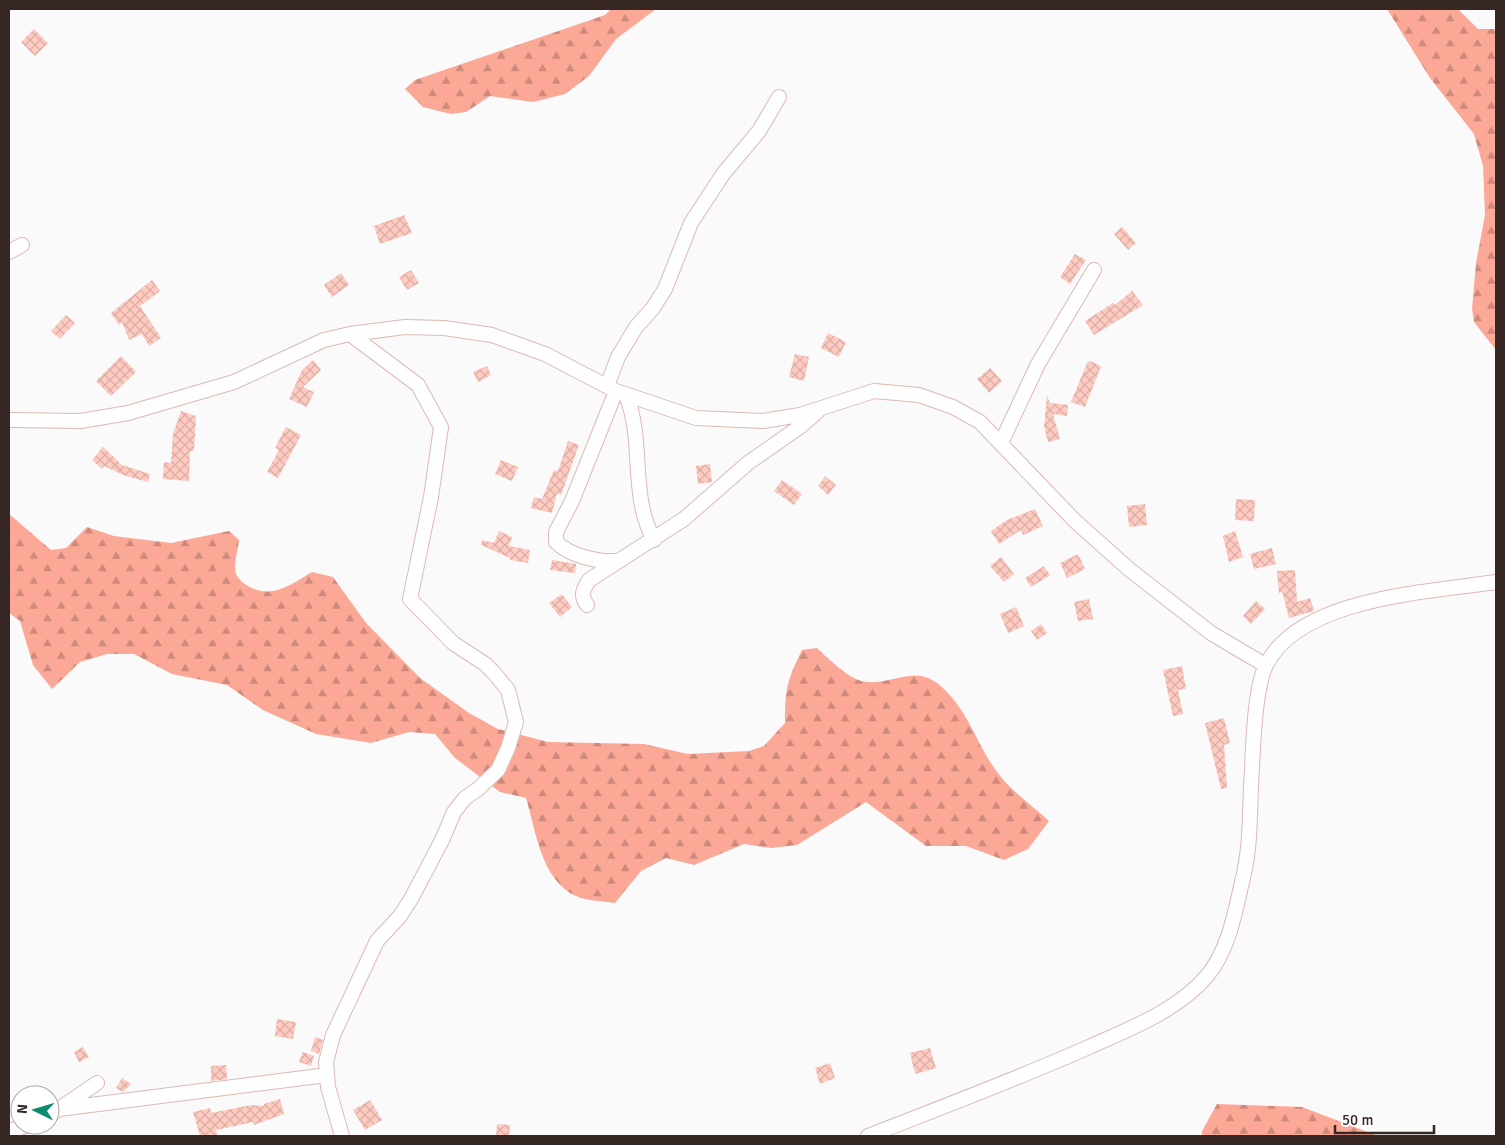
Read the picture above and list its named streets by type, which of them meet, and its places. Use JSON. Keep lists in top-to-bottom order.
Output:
{
  "scale_bar": "50 m",
  "north": "left"
}
